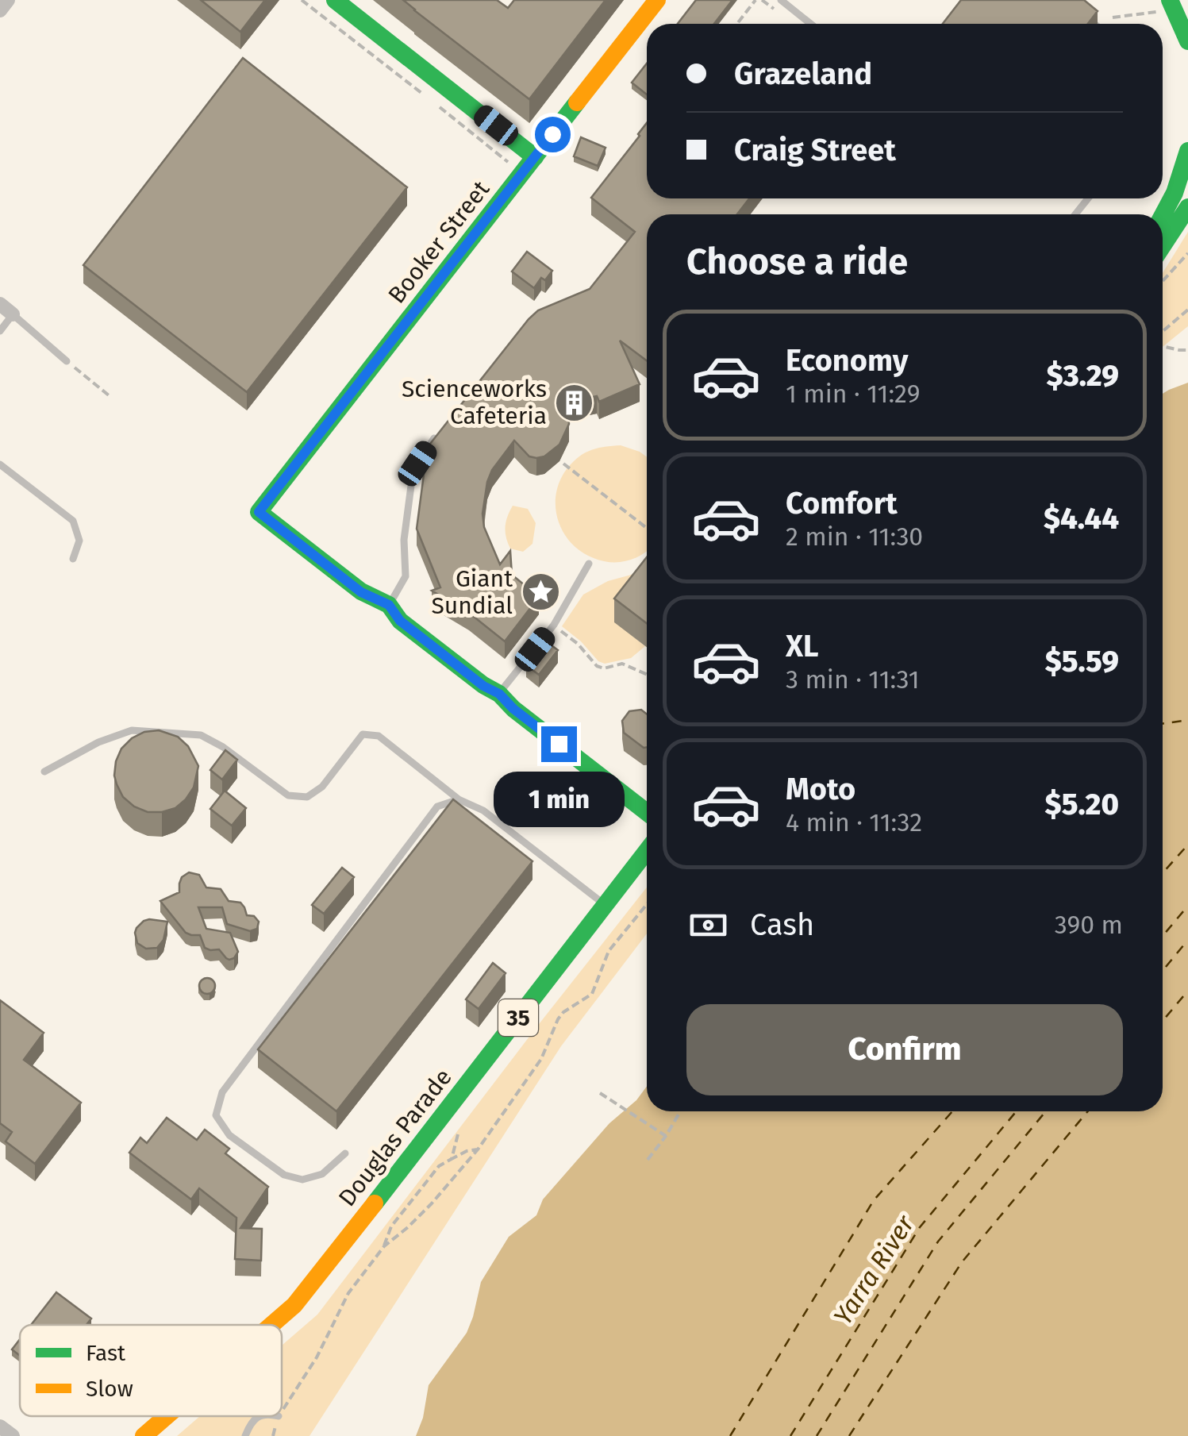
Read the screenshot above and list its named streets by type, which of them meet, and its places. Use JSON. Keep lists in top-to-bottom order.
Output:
{
  "streets": {
    "street": ["Booker Street", "35", "Douglas Parade"]
  },
  "water": ["Yarra River"],
  "places": {
    "building": ["Scienceworks Cafeteria"],
    "place": ["Giant Sundial"]
  },
  "legend": ["Fast", "Slow"],
  "page": {
    "banner": ["Grazeland", "Craig Street"],
    "heading": "Choose a ride",
    "list": [
      {
        "name": "Economy",
        "note": "1 min · 11:29",
        "value": "$3.29"
      },
      {
        "name": "Comfort",
        "note": "2 min · 11:30",
        "value": "$4.44"
      },
      {
        "name": "XL",
        "note": "3 min · 11:31",
        "value": "$5.59"
      },
      {
        "name": "Moto",
        "note": "4 min · 11:32",
        "value": "$5.20"
      }
    ],
    "bubble": "1 min",
    "pay": ["Cash", "390 m"],
    "buttons": "Confirm"
  }
}
